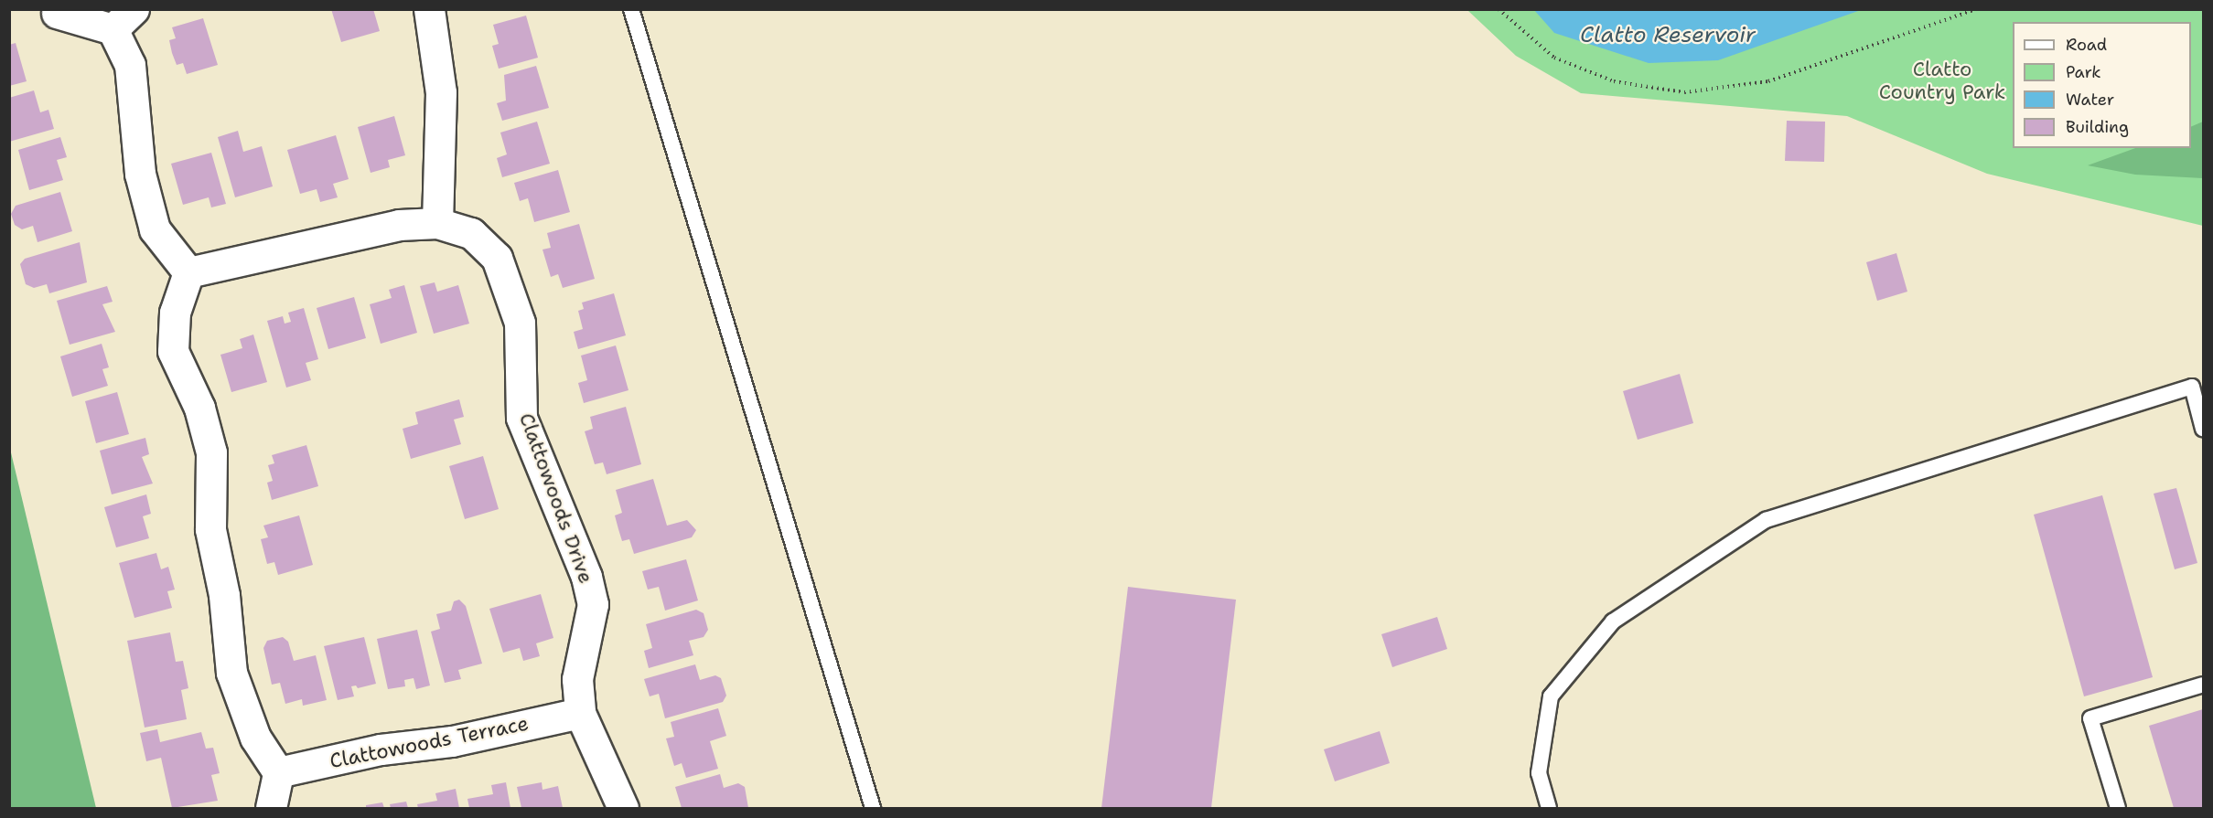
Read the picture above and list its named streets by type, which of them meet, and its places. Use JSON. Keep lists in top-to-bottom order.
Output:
{
  "streets": {
    "street": ["Clattowoods Drive", "Clattowoods Terrace"]
  },
  "crossings": [
    ["Clattowoods Drive", "Clattowoods Terrace"]
  ],
  "water": ["Clatto Reservoir"],
  "parks": ["Clatto Country Park"],
  "legend": [
    "Road",
    "Park",
    "Water",
    "Building"
  ]
}
